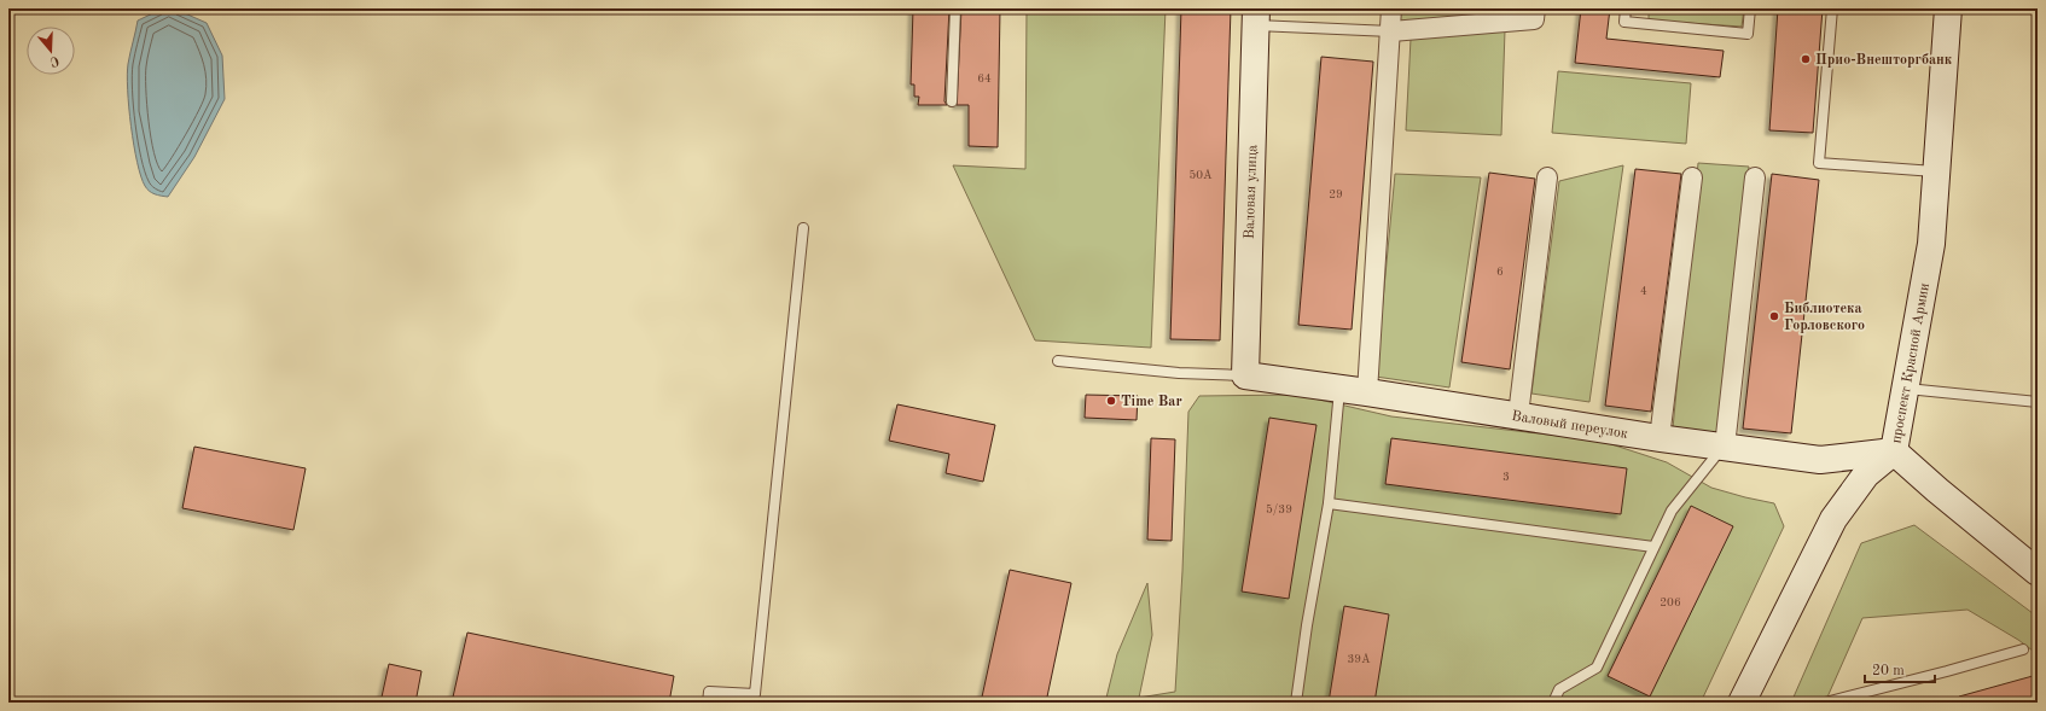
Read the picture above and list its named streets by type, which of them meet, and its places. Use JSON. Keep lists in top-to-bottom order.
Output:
{
  "streets": {
    "street": ["Валовая улица", "проспект Красной Армии", "Валовый переулок"]
  },
  "crossings": [
    ["Валовая улица", "Валовый переулок"],
    ["проспект Красной Армии", "Валовый переулок"]
  ],
  "places": ["Прио-Внешторгбанк", "Библиотека Горловского", "Time Bar"],
  "house_numbers": [
    "64",
    "50А",
    "29",
    "6",
    "4",
    "3",
    "5/39",
    "206",
    "39А"
  ],
  "scale_bar": "20 m",
  "north": "bottom"
}
